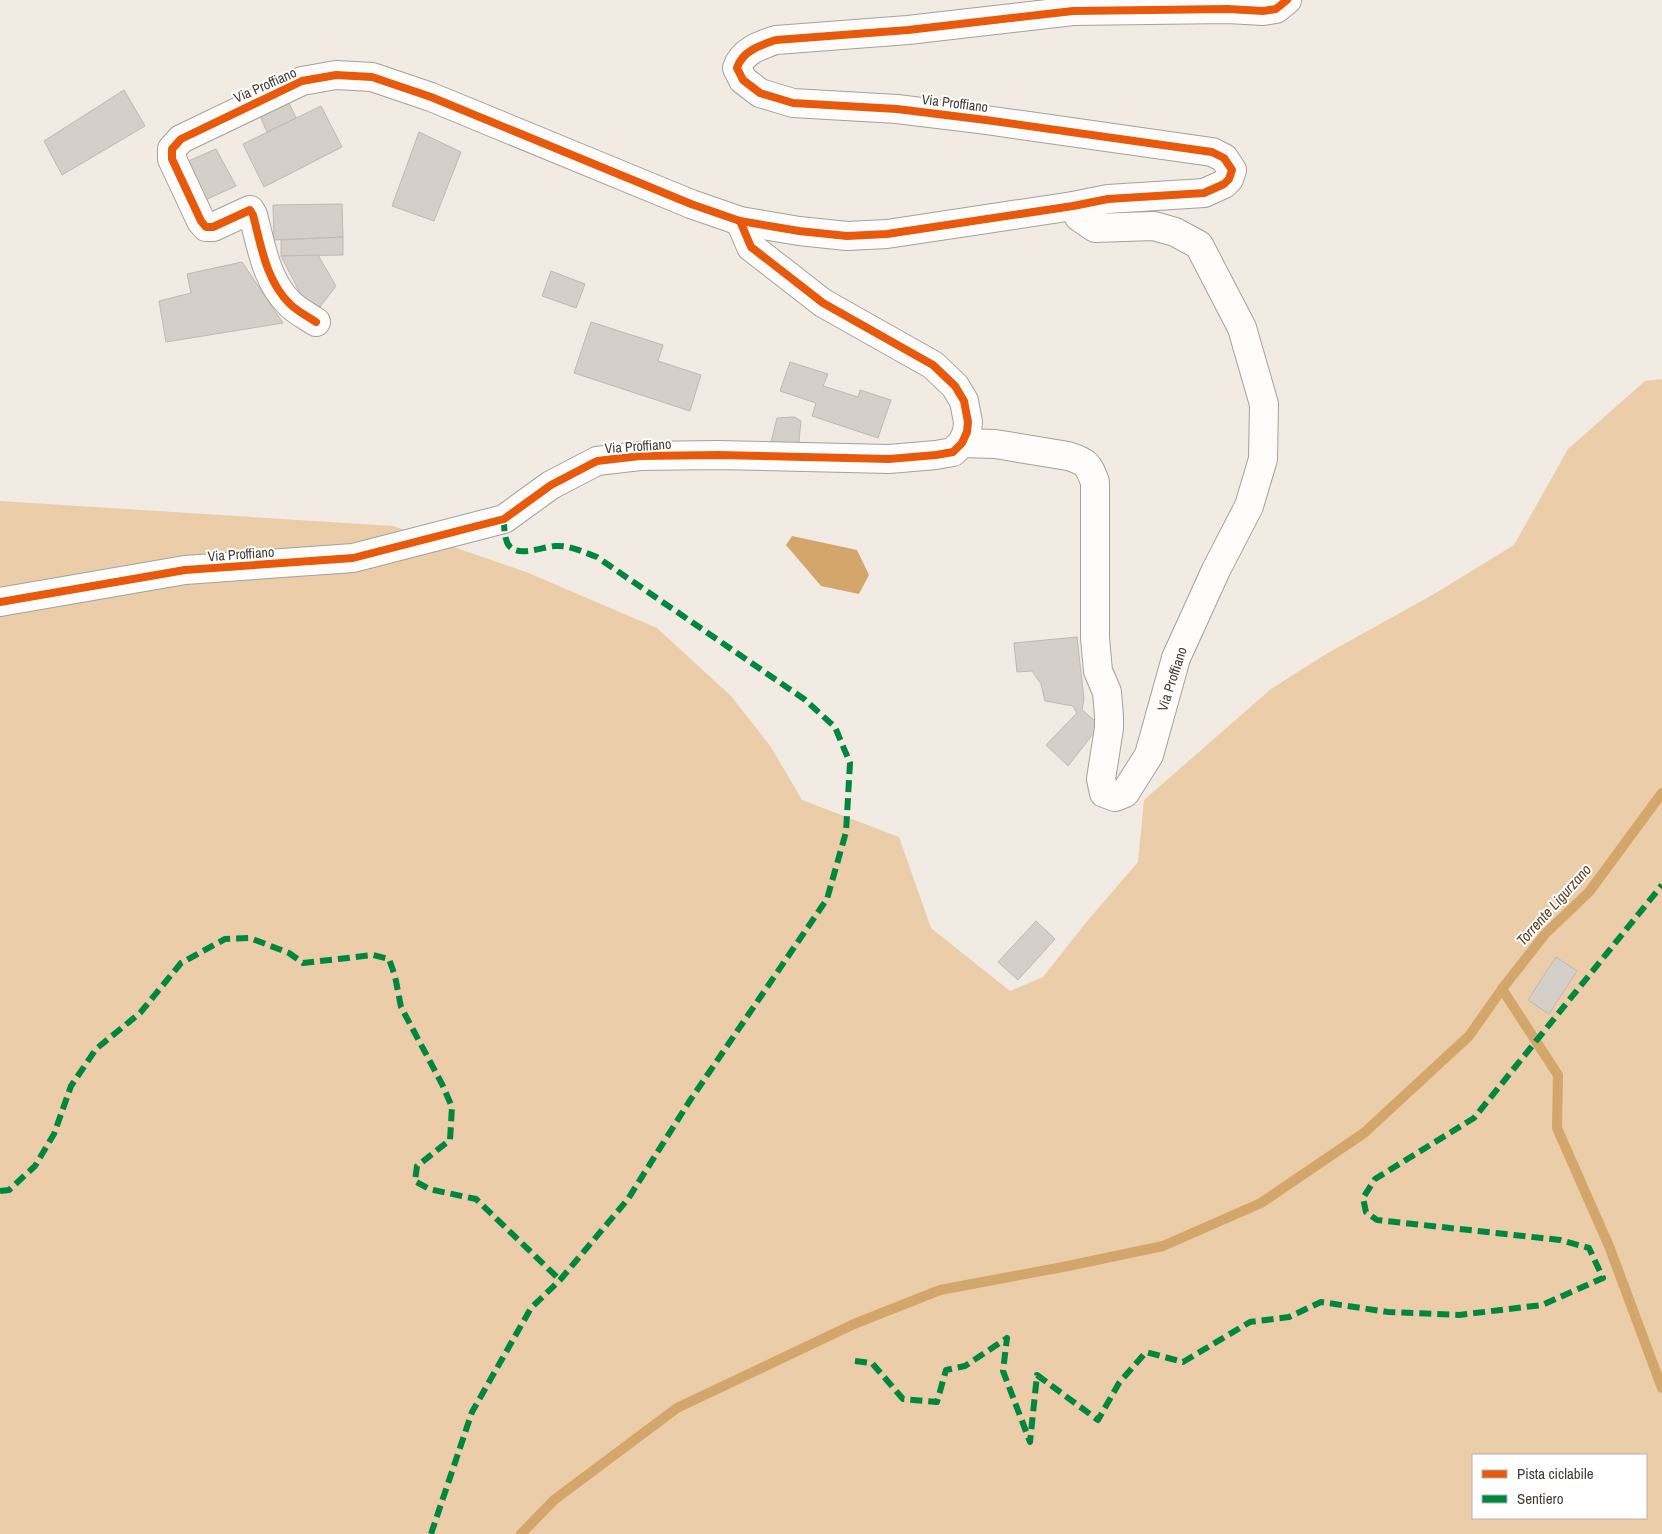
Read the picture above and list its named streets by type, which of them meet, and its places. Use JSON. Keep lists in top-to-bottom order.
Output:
{
  "streets": {
    "street": ["Via Proffiano"]
  },
  "water": ["Torrente Ligurzano"],
  "legend": ["Pista ciclabile", "Sentiero"]
}
